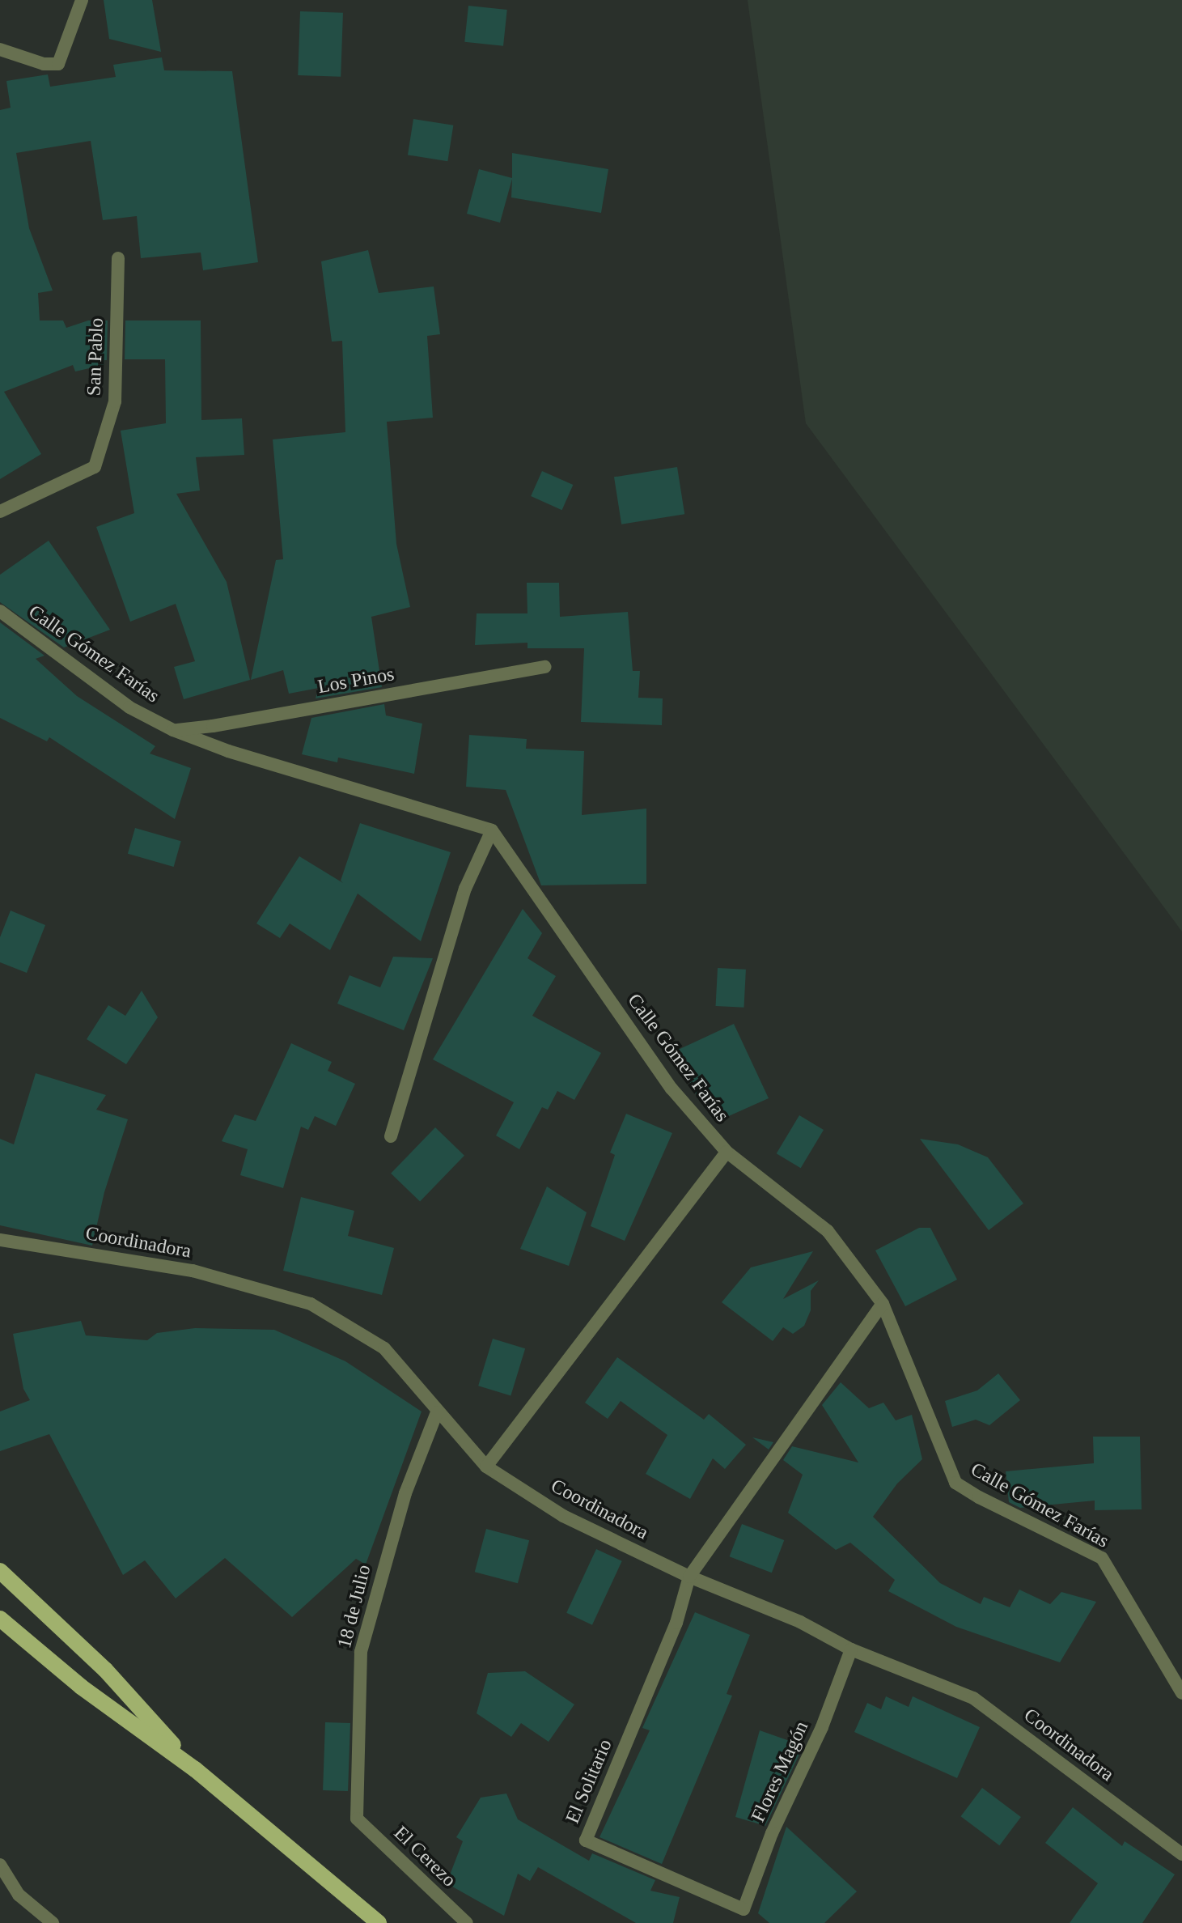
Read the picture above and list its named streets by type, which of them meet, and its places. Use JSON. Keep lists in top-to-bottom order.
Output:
{
  "streets": {
    "street": [
      "San Pablo",
      "Calle Gómez Farías",
      "Los Pinos",
      "Coordinadora",
      "18 de Julio",
      "Flores Magón",
      "El Solitario",
      "El Cerezo"
    ]
  },
  "crossings": [
    ["Calle Gómez Farías", "Los Pinos"],
    ["Coordinadora", "18 de Julio"],
    ["Coordinadora", "Flores Magón"],
    ["Coordinadora", "El Solitario"],
    ["18 de Julio", "El Cerezo"],
    ["Flores Magón", "El Solitario"]
  ]
}
